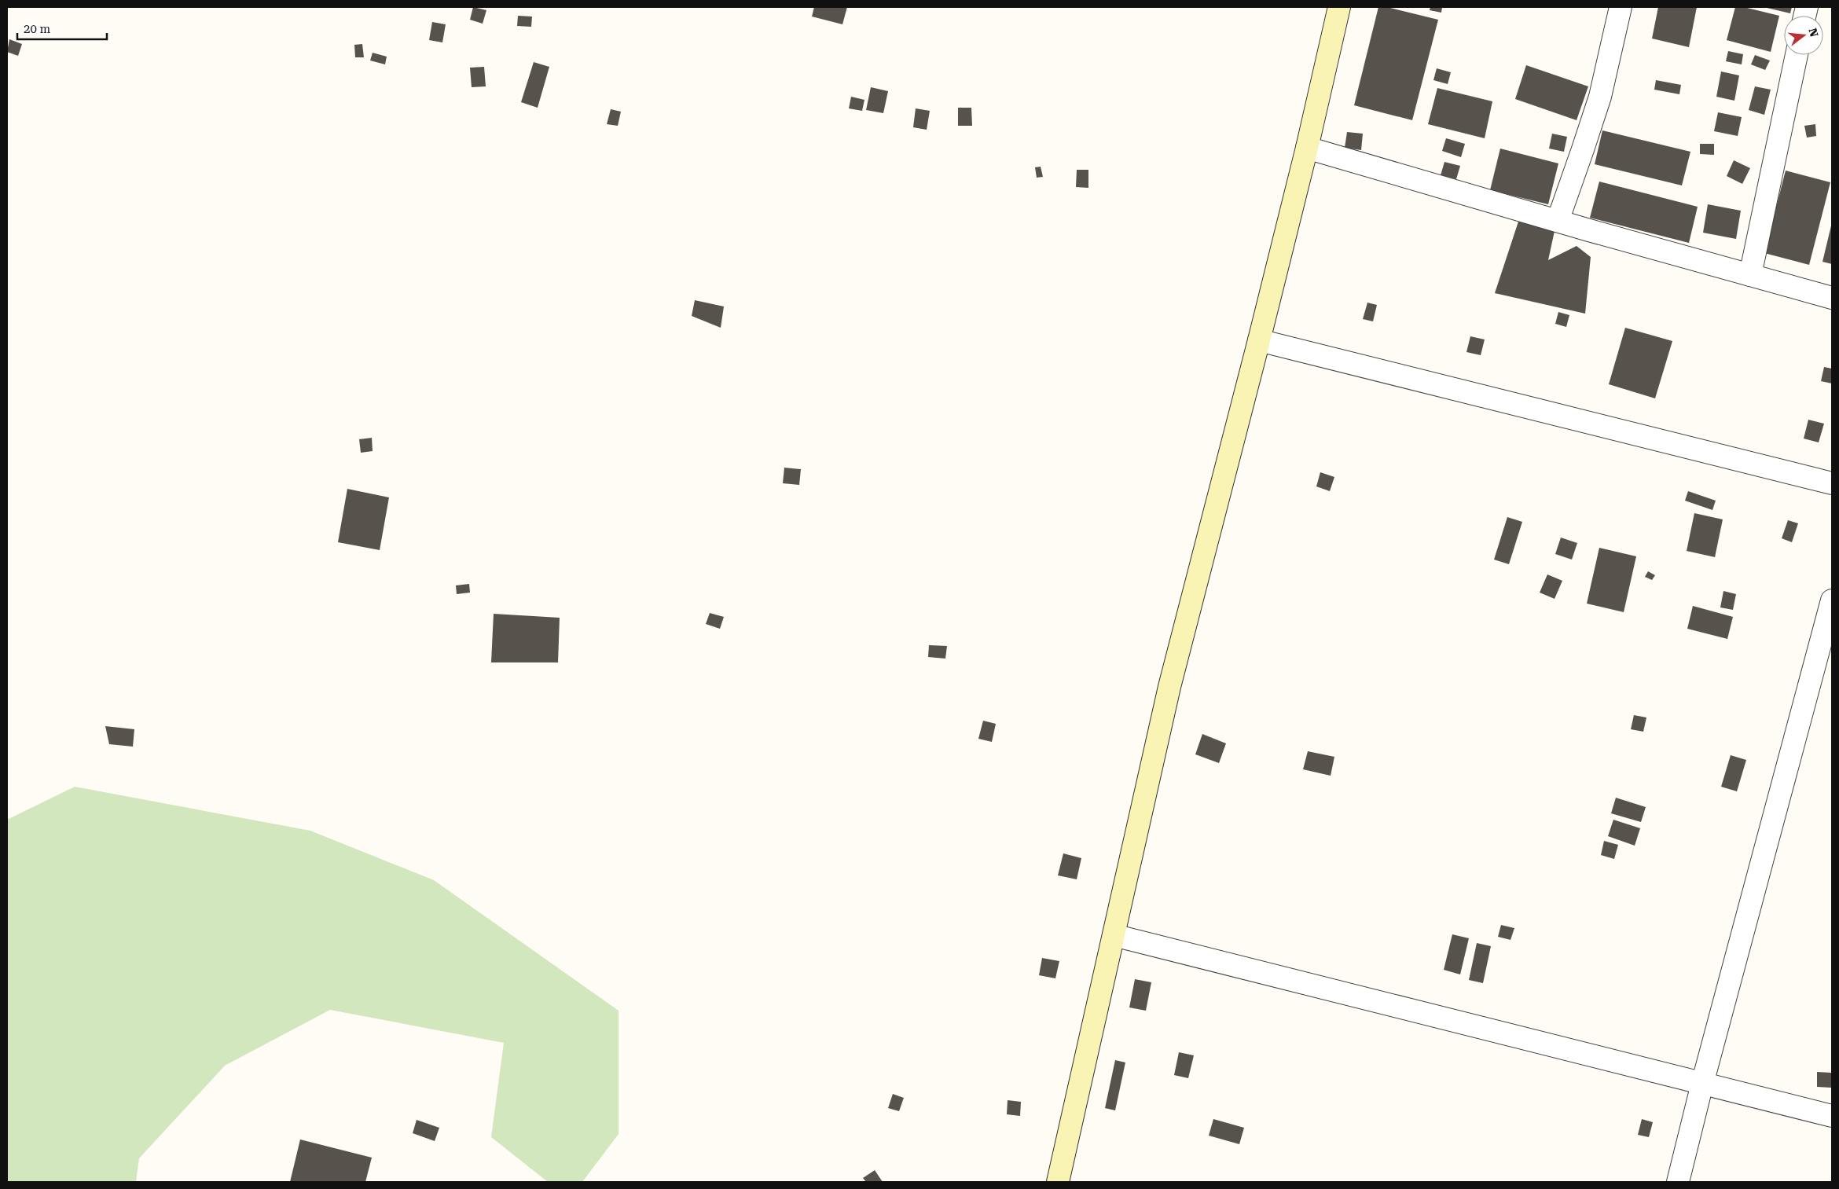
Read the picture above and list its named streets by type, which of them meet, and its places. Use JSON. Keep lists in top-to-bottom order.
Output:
{
  "scale_bar": "20 m",
  "north": "right"
}
